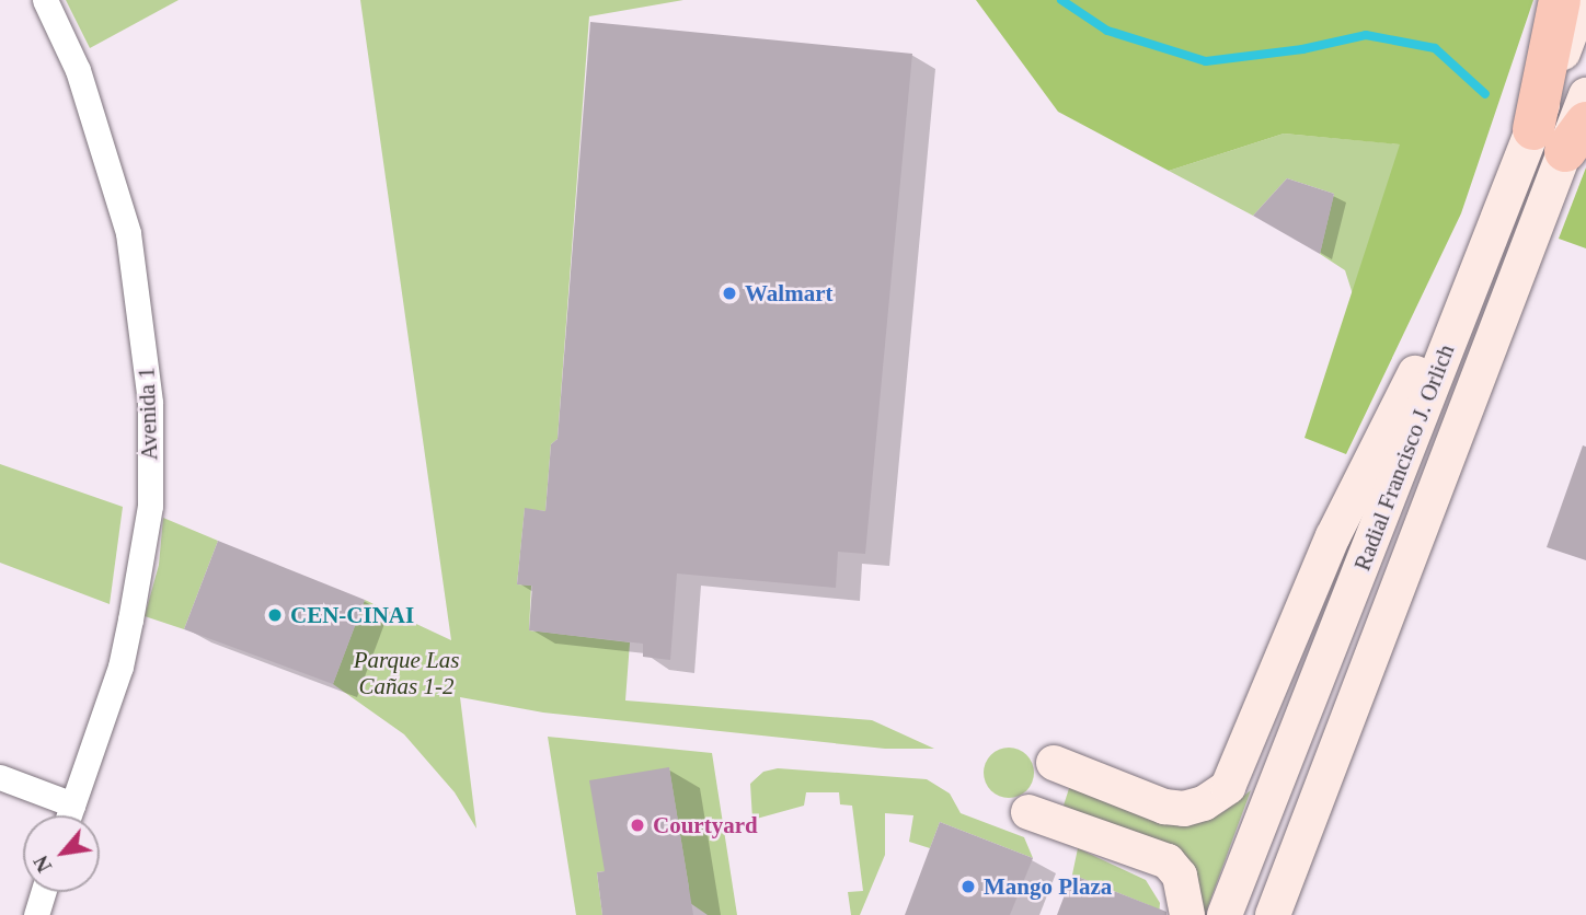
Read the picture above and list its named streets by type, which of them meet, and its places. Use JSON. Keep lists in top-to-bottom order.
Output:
{
  "streets": {
    "main road": ["Radial Francisco J. Orlich"],
    "street": ["Avenida 1"]
  },
  "parks": ["Parque Las Cañas 1-2"],
  "places": [
    "Walmart",
    "CEN-CINAI",
    "Courtyard",
    "Mango Plaza"
  ],
  "north": "bottom left"
}
